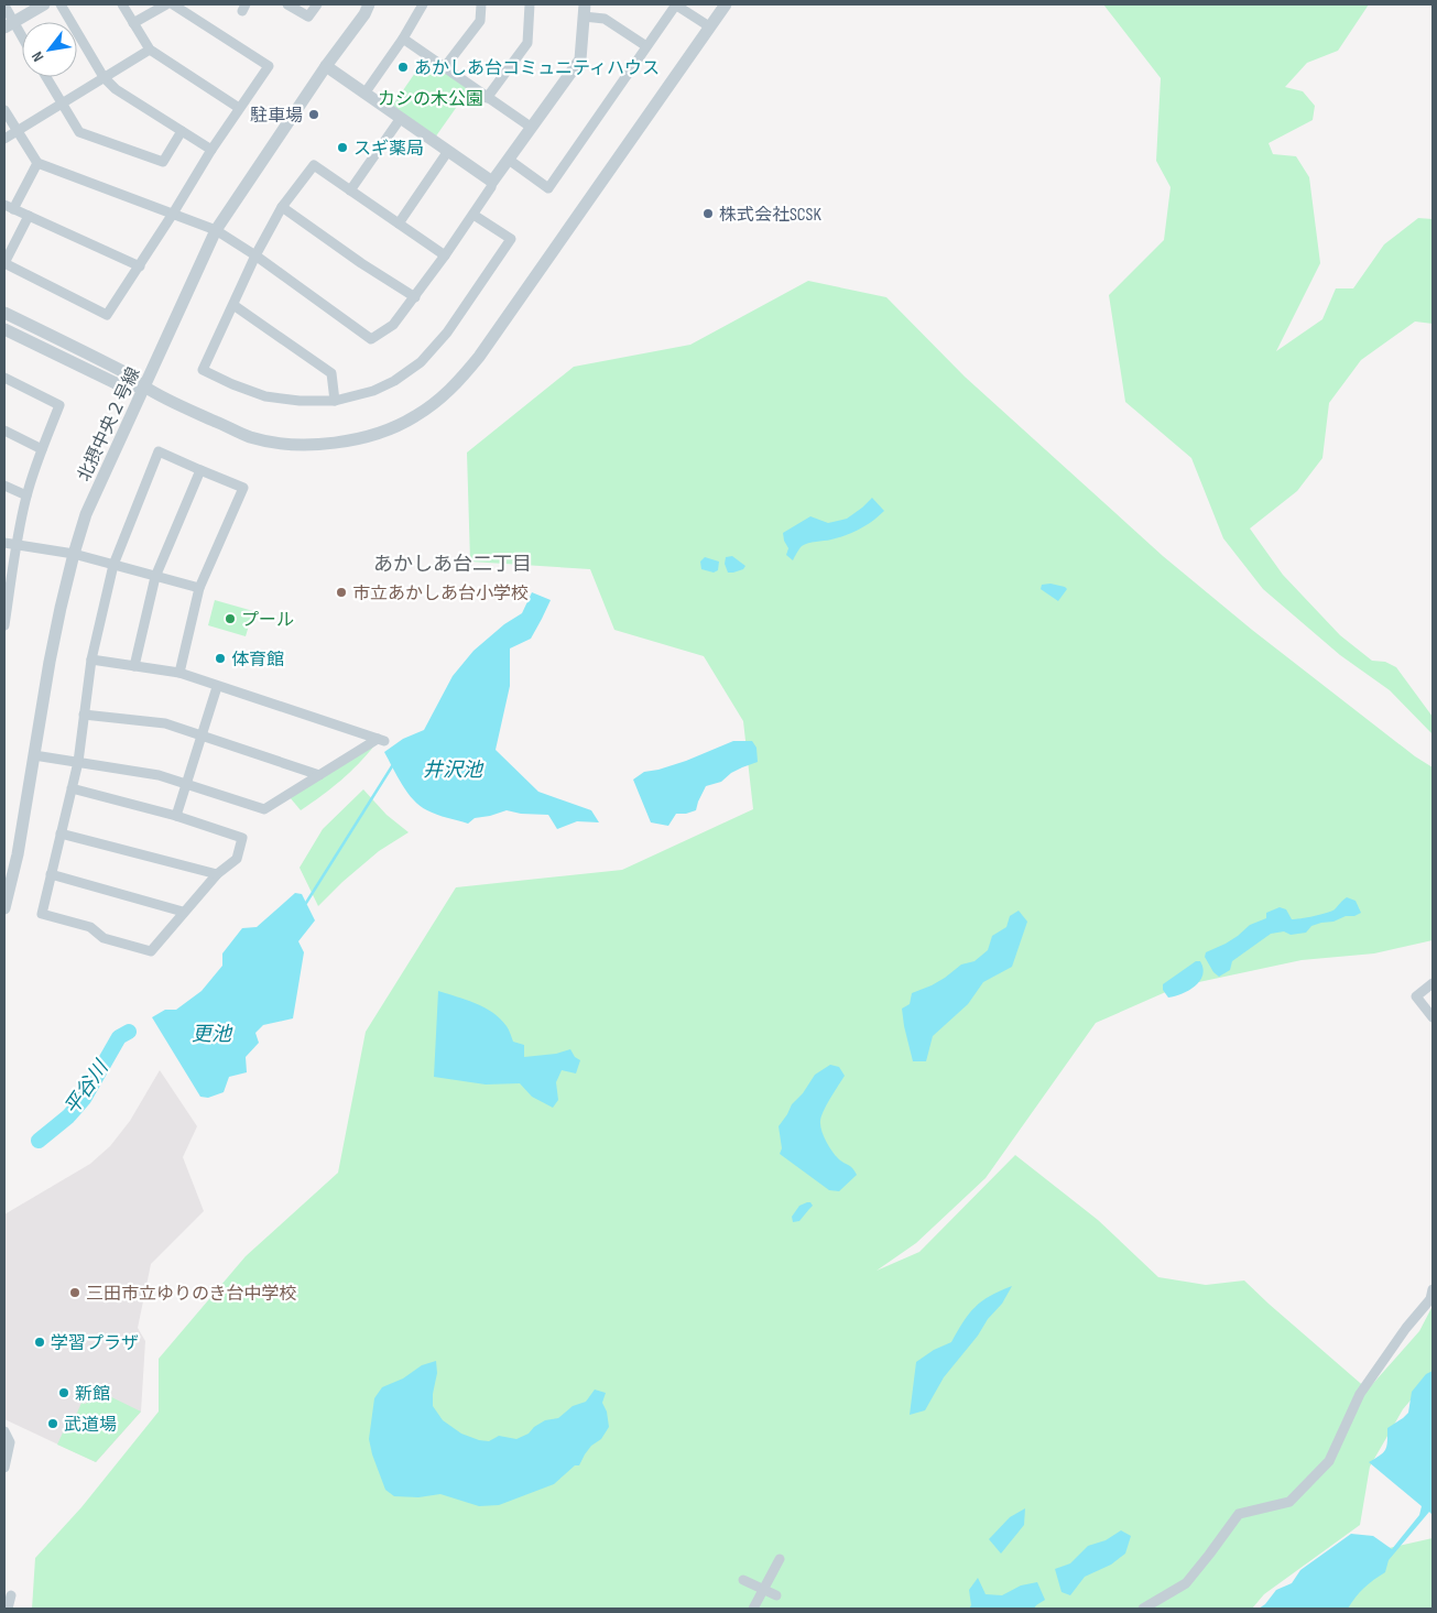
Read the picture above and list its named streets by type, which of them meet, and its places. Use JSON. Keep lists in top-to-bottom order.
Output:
{
  "streets": {
    "street": ["北摂中央２号線"]
  },
  "districts": ["あかしあ台二丁目"],
  "water": ["井沢池", "更池", "平谷川"],
  "parks": ["カシの木公園"],
  "places": [
    "あかしあ台コミュニティハウス",
    "駐車場",
    "スギ薬局",
    "株式会社SCSK",
    "市立あかしあ台小学校",
    "プール",
    "体育館",
    "三田市立ゆりのき台中学校",
    "学習プラザ",
    "新館",
    "武道場"
  ],
  "north": "bottom left"
}
